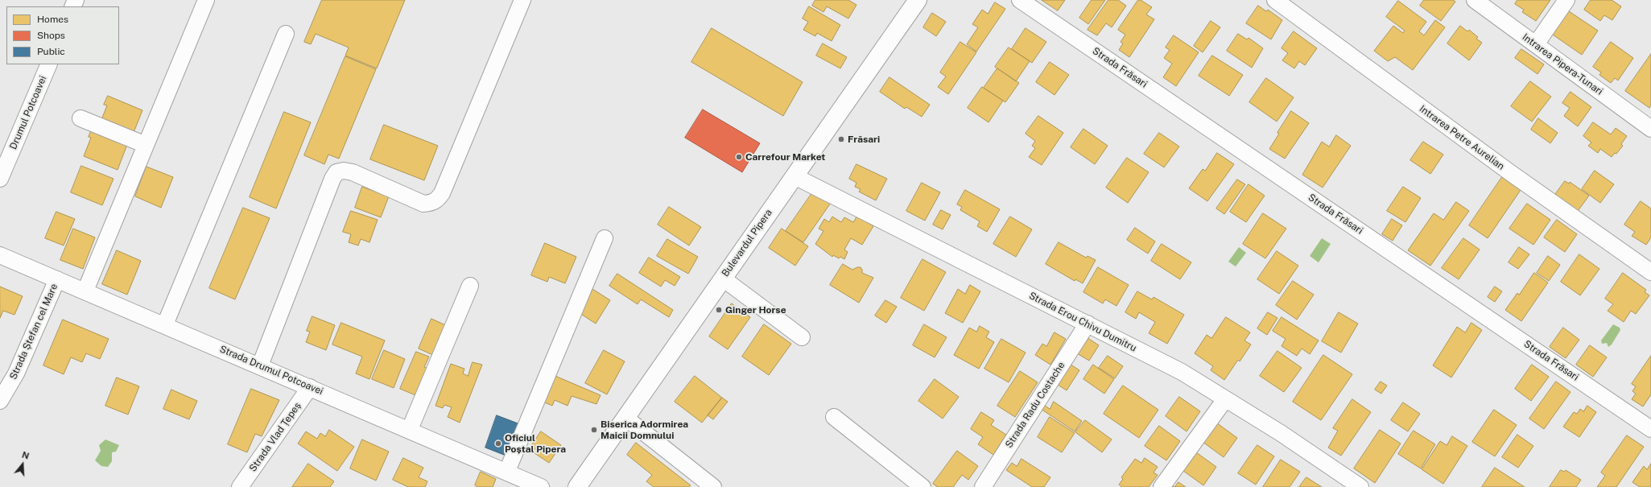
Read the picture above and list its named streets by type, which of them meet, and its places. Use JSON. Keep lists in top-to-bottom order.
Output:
{
  "streets": {
    "main road": ["Bulevardul Pipera"],
    "street": [
      "Intrarea Pipera-Tunari",
      "Strada Frăsari",
      "Drumul Potcoavei",
      "Intrarea Petre Aurelian",
      "Strada Erou Chivu Dumitru",
      "Strada Ștefan cel Mare",
      "Strada Drumul Potcoavei",
      "Strada Radu Costache",
      "Strada Vlad Țepeș"
    ]
  },
  "crossings": [
    ["Bulevardul Pipera", "Strada Erou Chivu Dumitru"],
    ["Strada Erou Chivu Dumitru", "Strada Radu Costache"],
    ["Strada Ștefan cel Mare", "Strada Drumul Potcoavei"],
    ["Strada Drumul Potcoavei", "Strada Vlad Țepeș"]
  ],
  "places": [
    "Frăsari",
    "Carrefour Market",
    "Ginger Horse",
    "Biserica Adormirea Maicii Domnului",
    "Oficiul Poștal Pipera"
  ],
  "legend": ["Homes", "Shops", "Public"],
  "north": "top"
}
